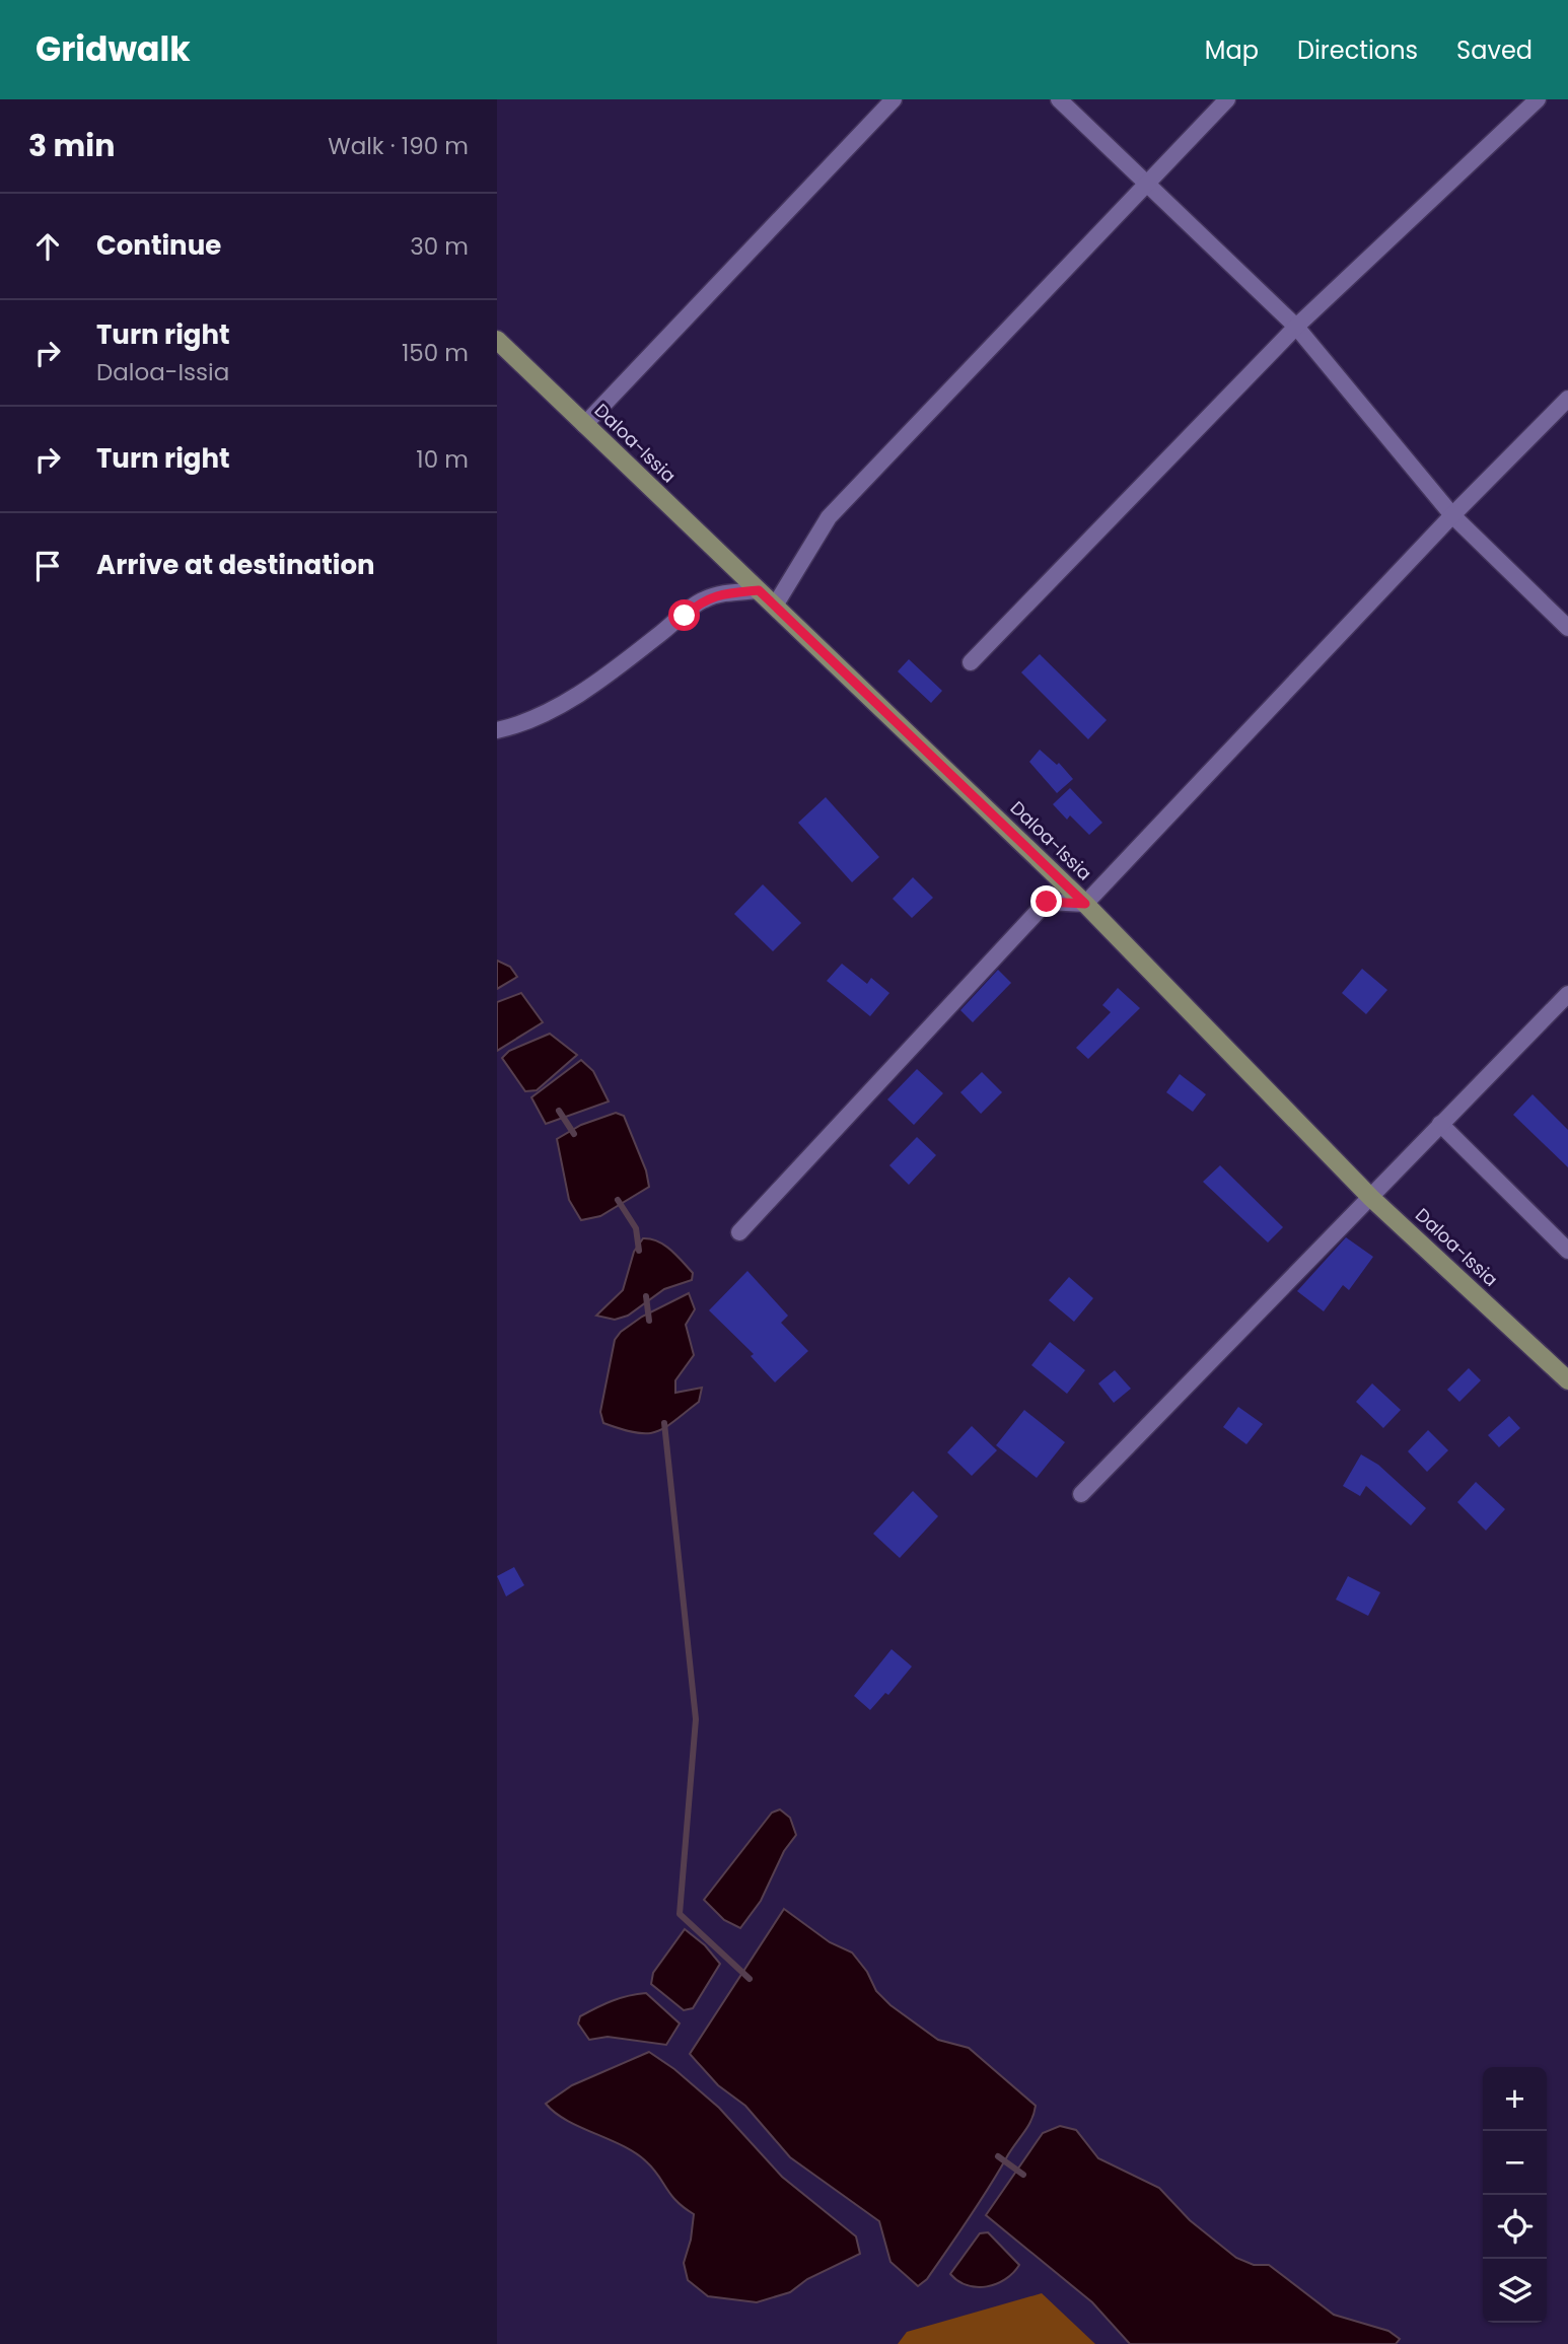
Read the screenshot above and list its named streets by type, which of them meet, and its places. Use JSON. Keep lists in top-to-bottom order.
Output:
{
  "streets": {
    "main road": ["Daloa-Issia"]
  },
  "page": {
    "header": "Gridwalk",
    "nav": ["Map", "Directions", "Saved"],
    "heading": ["3 min", "Walk · 190 m"],
    "list": [
      ["Continue", "30 m"],
      ["Turn right", "Daloa-Issia", "150 m"],
      ["Turn right", "10 m"],
      "Arrive at destination"
    ],
    "map_buttons": ["+", "−"]
  }
}
